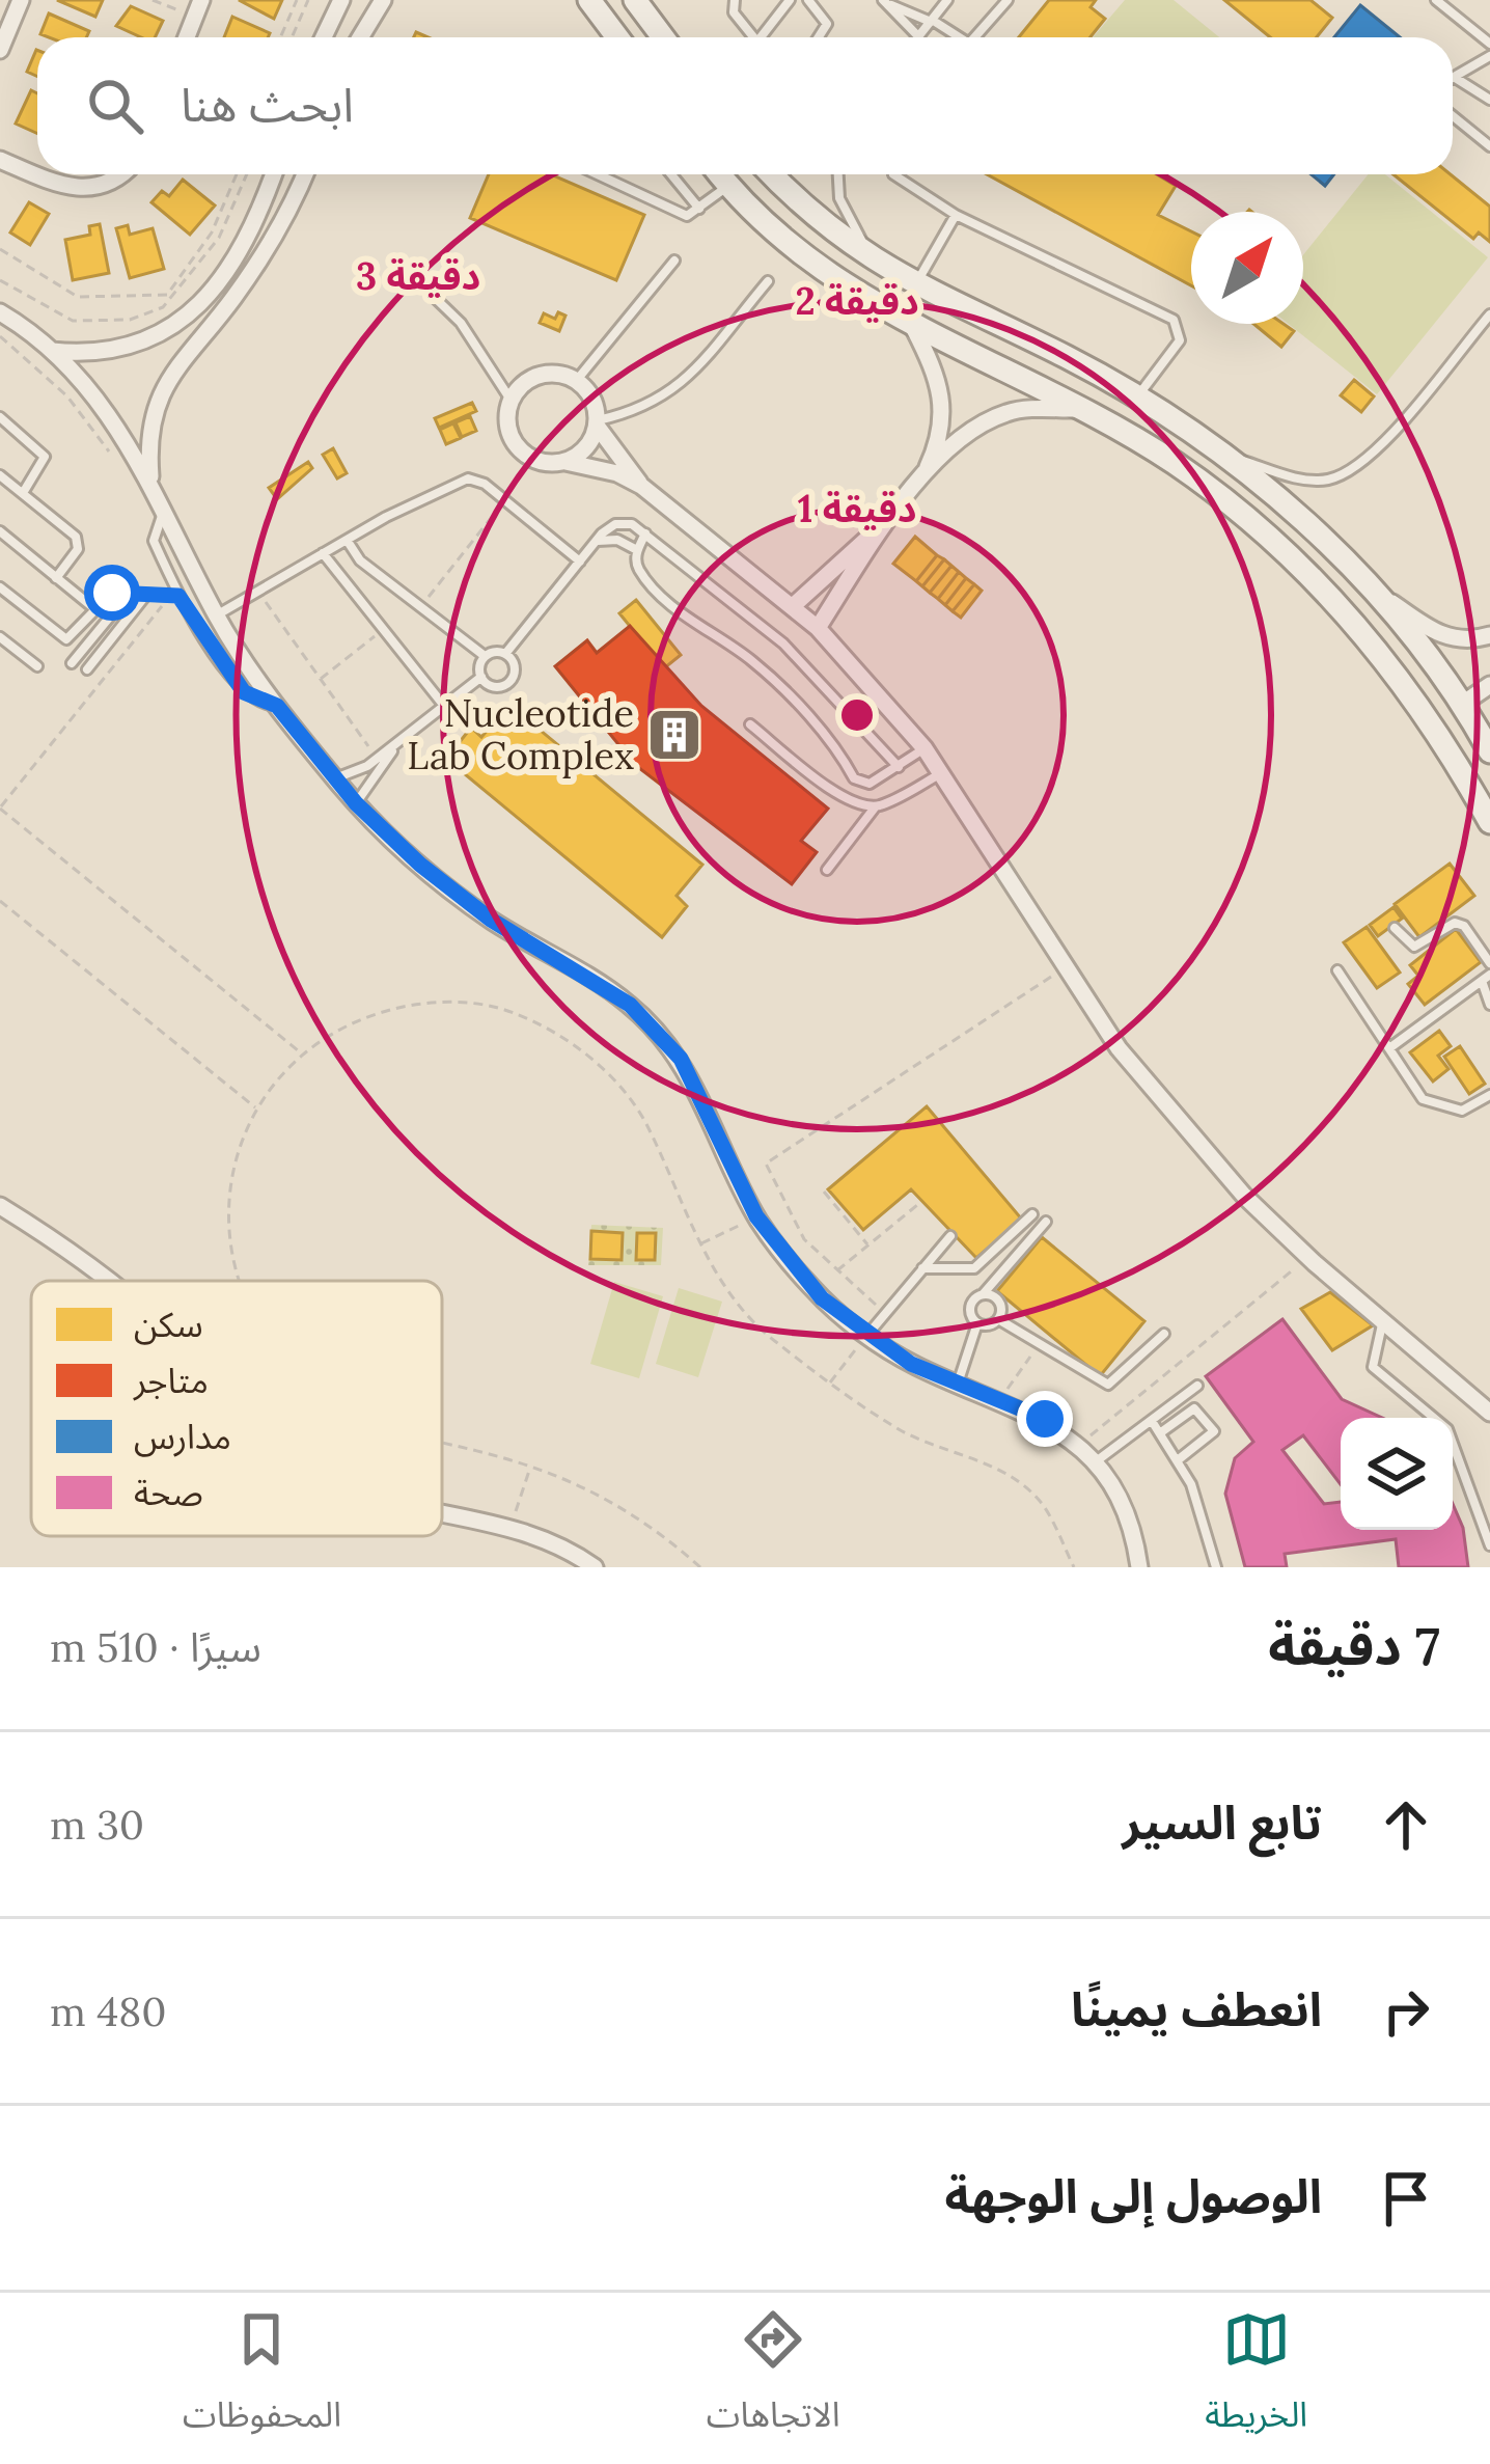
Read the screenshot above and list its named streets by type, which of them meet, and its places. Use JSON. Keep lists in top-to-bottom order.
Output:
{
  "places": {
    "building": ["Nucleotide Lab Complex"]
  },
  "legend": [
    "سكن",
    "متاجر",
    "مدارس",
    "صحة"
  ],
  "north": "top right",
  "page": {
    "search": "ابحث هنا",
    "heading": ["7 دقيقة", "سيرًا · 510 m"],
    "list": [
      ["تابع السير", "30 m"],
      ["انعطف يمينًا", "480 m"],
      "الوصول إلى الوجهة"
    ],
    "nav": ["الخريطة", "الاتجاهات", "المحفوظات"]
  },
  "rings": ["3 دقيقة", "2 دقيقة", "1 دقيقة"]
}
